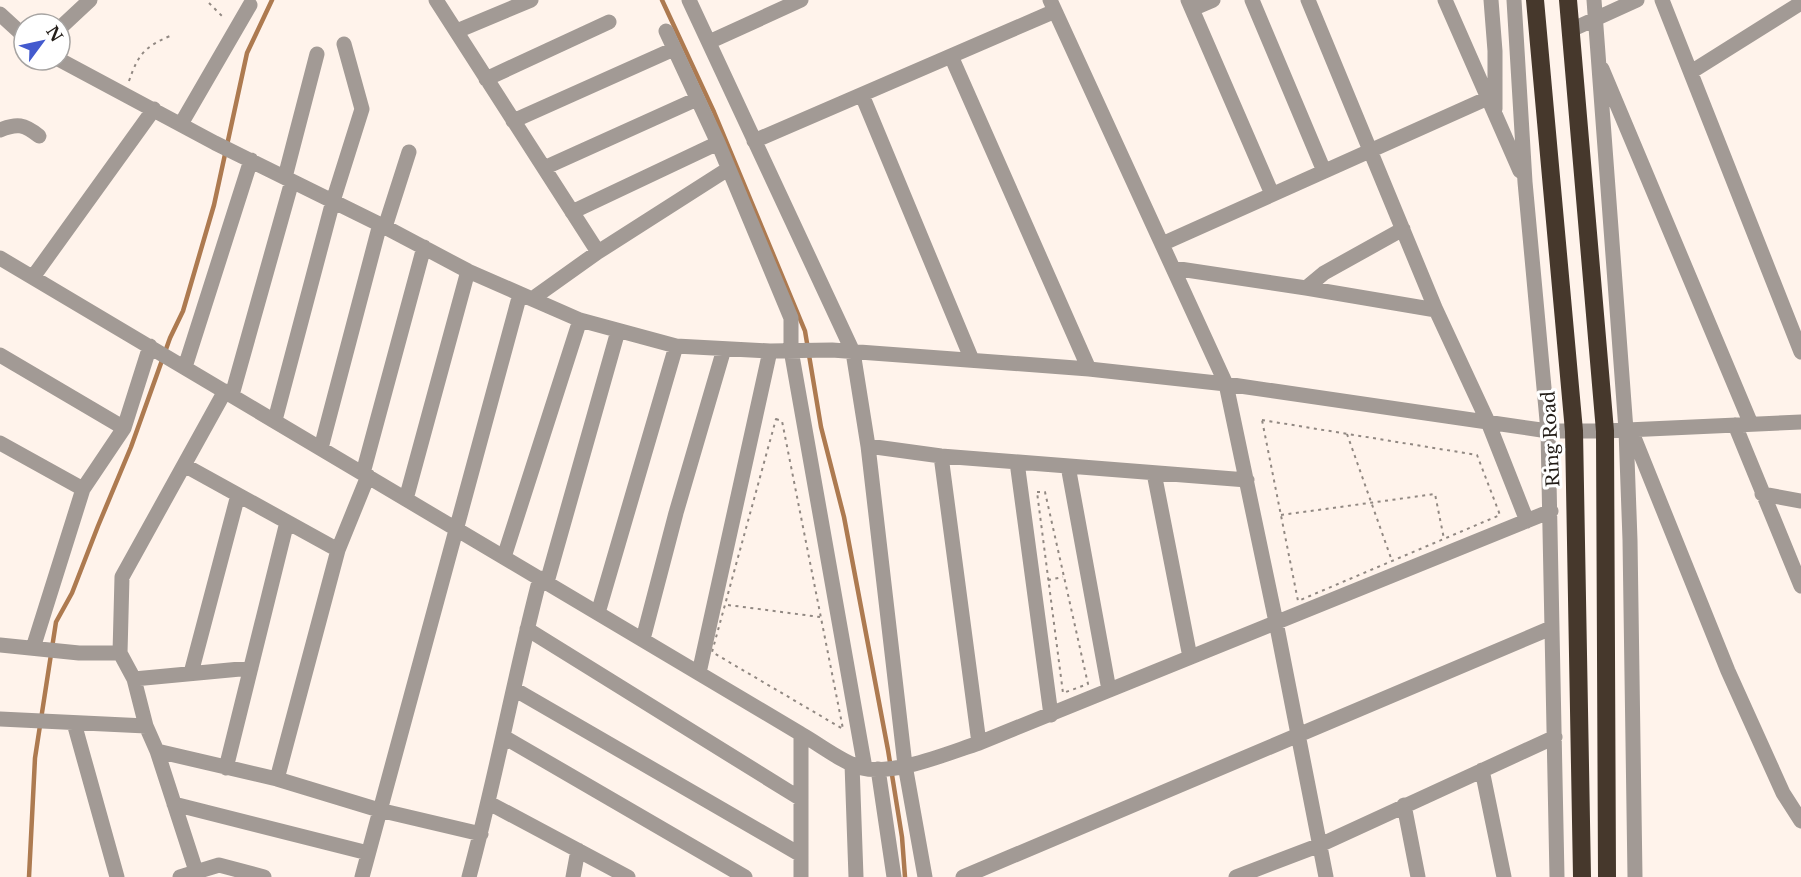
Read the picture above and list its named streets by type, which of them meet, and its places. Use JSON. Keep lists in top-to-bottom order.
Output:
{
  "streets": {
    "highway": ["Ring Road"]
  },
  "north": "top right"
}
